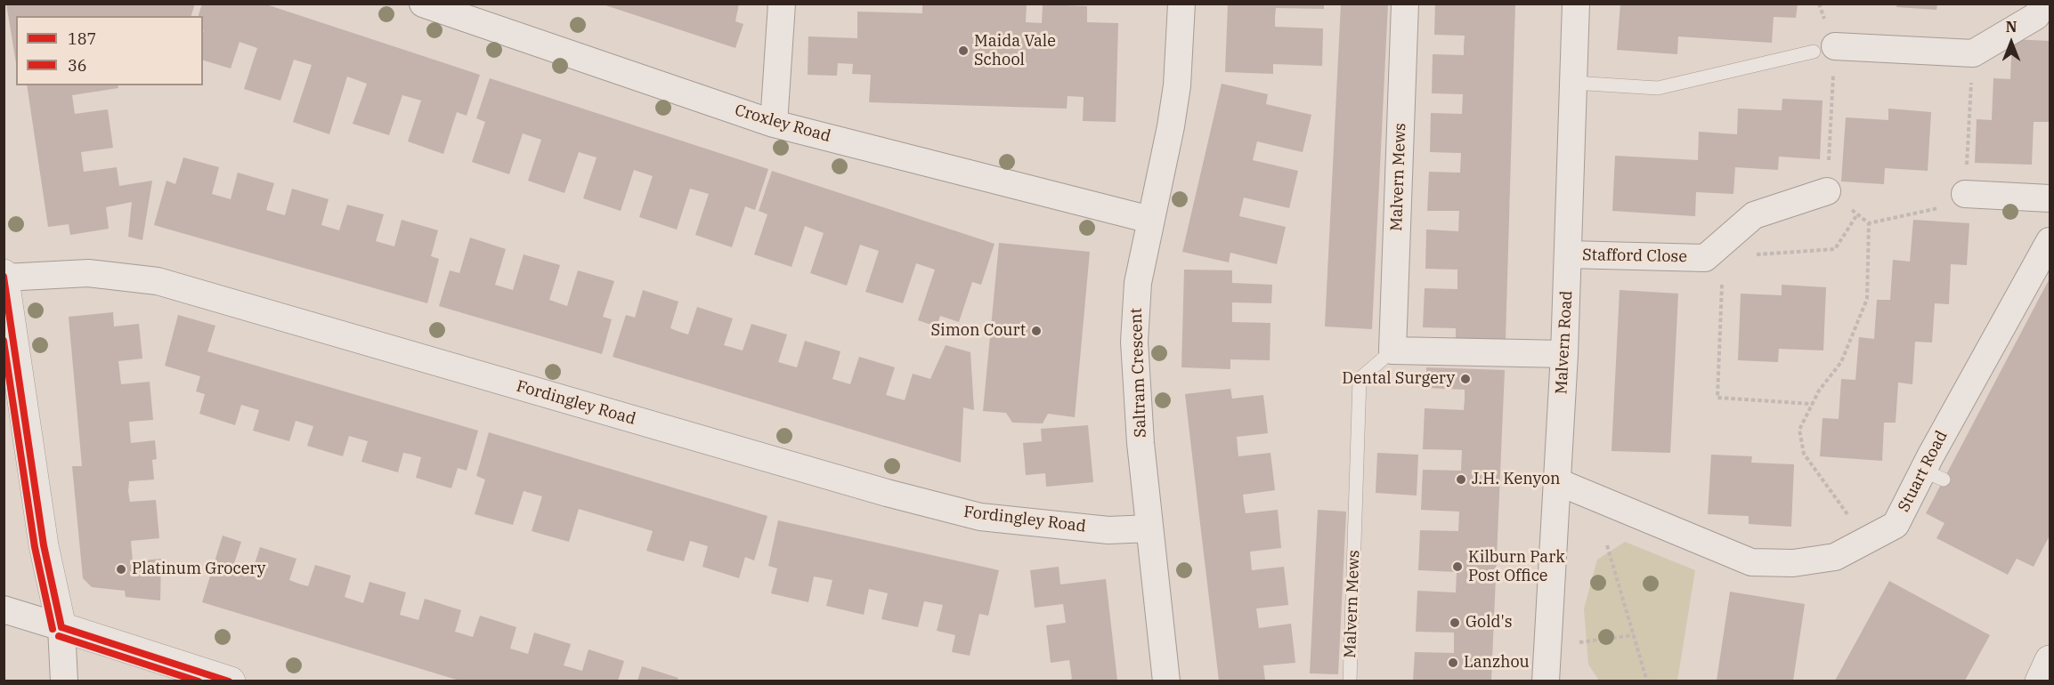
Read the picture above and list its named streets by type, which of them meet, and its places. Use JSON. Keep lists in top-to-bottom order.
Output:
{
  "streets": {
    "street": [
      "Croxley Road",
      "Malvern Mews",
      "Stafford Close",
      "Malvern Road",
      "Saltram Crescent",
      "Fordingley Road",
      "Stuart Road"
    ]
  },
  "crossings": [
    ["Croxley Road", "Saltram Crescent"],
    ["Stafford Close", "Malvern Road"],
    ["Malvern Road", "Stuart Road"],
    ["Saltram Crescent", "Fordingley Road"]
  ],
  "places": [
    "Maida Vale School",
    "Simon Court",
    "Dental Surgery",
    "J.H. Kenyon",
    "Kilburn Park Post Office",
    "Platinum Grocery",
    "Gold's",
    "Lanzhou"
  ],
  "lines": ["transit line 187", "transit line 36"],
  "legend": ["187", "36"],
  "north": "top"
}
